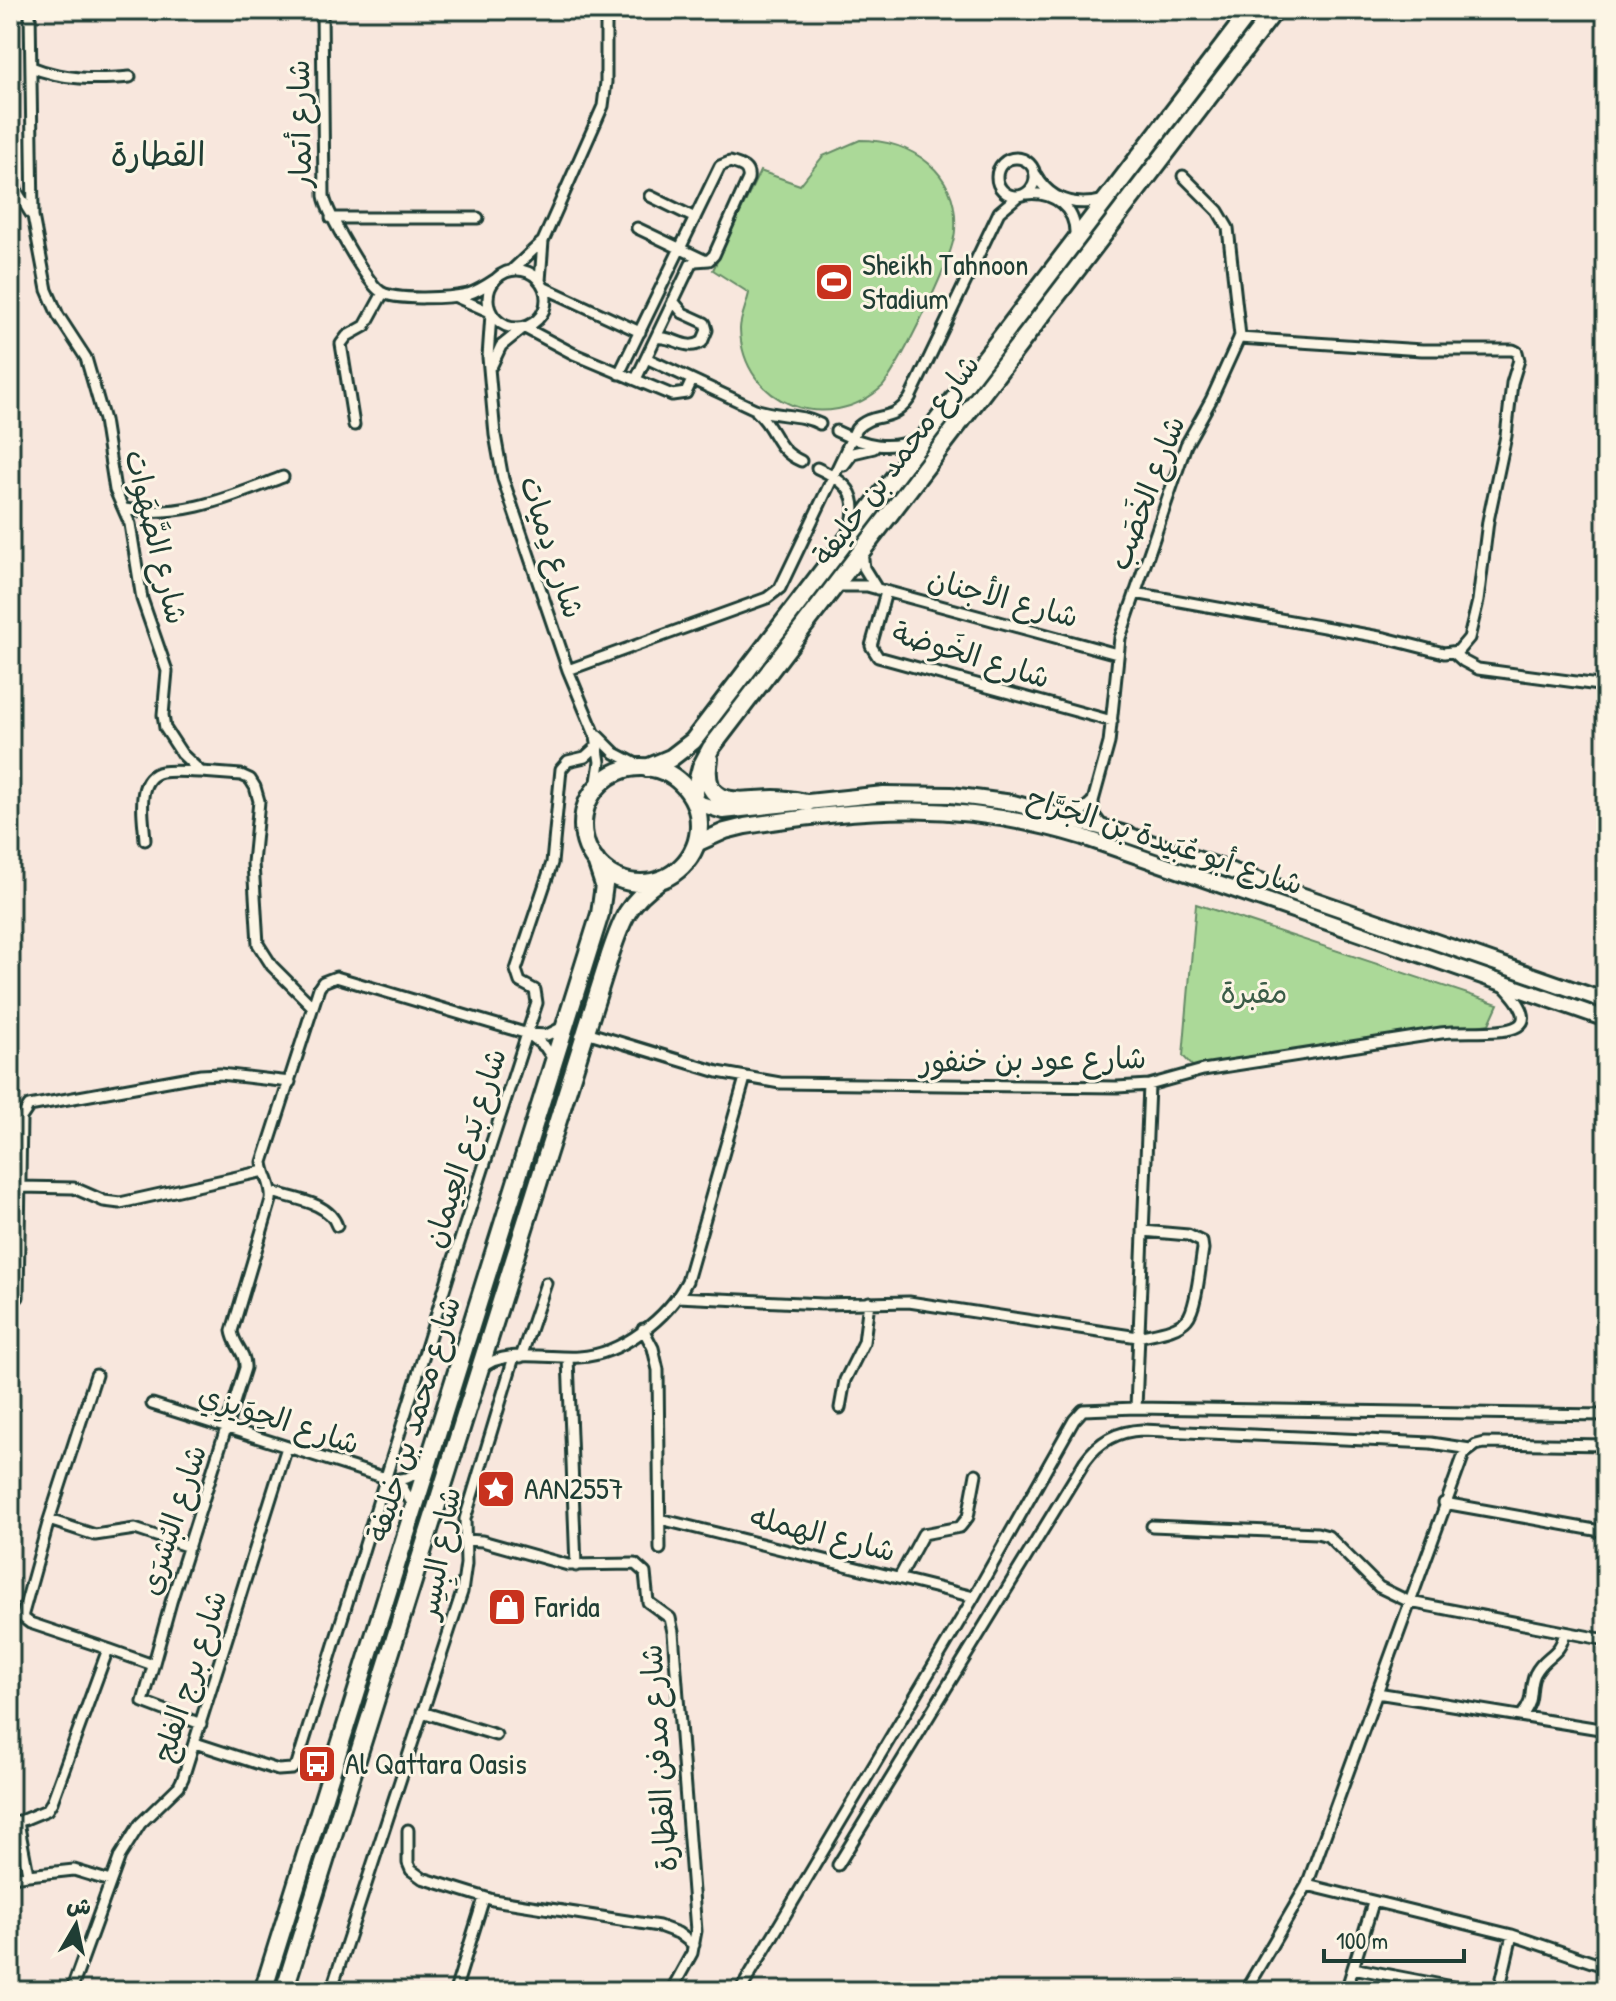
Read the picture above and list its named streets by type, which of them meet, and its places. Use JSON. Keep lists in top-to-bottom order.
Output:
{
  "streets": {
    "highway": ["شارع محمد بن خليفة"],
    "main road": ["شارع أبو عُبَيدة بن الجَرَّاح"],
    "street": [
      "شارع أتمار",
      "شارع الخَصَب",
      "شارع الصَّهَوات",
      "شارع دِميات",
      "شارع الأجنان",
      "شارع الخَوضة",
      "شارع عود بن خنفور",
      "شارع بَدع العِيمان",
      "شارع الحِوَيزِي",
      "شارع البُشرَى",
      "شارع الهمله",
      "شارع البِسِر",
      "شارع برج الفلج",
      "شارع مدفن القطارة"
    ]
  },
  "crossings": [
    ["شارع محمد بن خليفة", "شارع دِميات"],
    ["شارع محمد بن خليفة", "شارع الأجنان"],
    ["شارع محمد بن خليفة", "شارع أبو عُبَيدة بن الجَرَّاح"],
    ["شارع محمد بن خليفة", "شارع عود بن خنفور"],
    ["شارع محمد بن خليفة", "شارع الحِوَيزِي"],
    ["شارع الخَصَب", "شارع الأجنان"],
    ["شارع الخَصَب", "شارع الخَوضة"],
    ["شارع دِميات", "شارع أبو عُبَيدة بن الجَرَّاح"],
    ["شارع دِميات", "شارع بَدع العِيمان"],
    ["شارع الأجنان", "شارع الخَوضة"],
    ["شارع أبو عُبَيدة بن الجَرَّاح", "شارع عود بن خنفور"],
    ["شارع بَدع العِيمان", "شارع الحِوَيزِي"],
    ["شارع بَدع العِيمان", "شارع برج الفلج"],
    ["شارع الحِوَيزِي", "شارع البُشرَى"],
    ["شارع الحِوَيزِي", "شارع برج الفلج"],
    ["شارع البُشرَى", "شارع برج الفلج"],
    ["شارع البِسِر", "شارع مدفن القطارة"]
  ],
  "districts": ["القطارة"],
  "parks": ["مقبرة"],
  "places": {
    "sports": ["Sheikh Tahnoon Stadium"],
    "place": ["AAN2557"],
    "shop": ["Farida"],
    "bus stop": ["Al Qattara Oasis"]
  },
  "scale_bar": "100 m",
  "north": "top"
}
